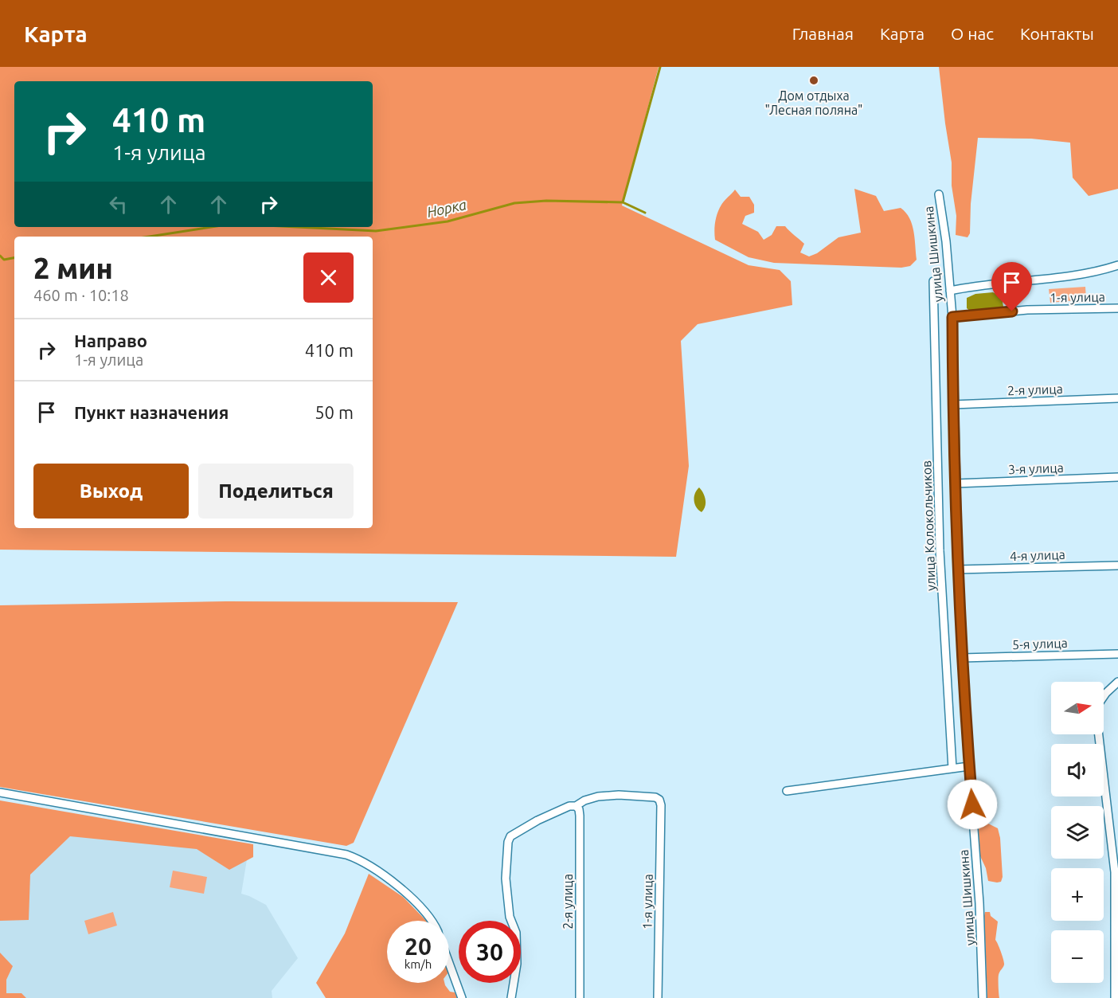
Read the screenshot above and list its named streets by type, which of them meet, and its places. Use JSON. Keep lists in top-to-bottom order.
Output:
{
  "streets": {
    "street": [
      "улица Шишкина",
      "1-я улица",
      "2-я улица",
      "3-я улица",
      "улица Колокольчиков",
      "4-я улица",
      "5-я улица"
    ]
  },
  "crossings": [
    ["улица Шишкина", "1-я улица"],
    ["улица Шишкина", "2-я улица"],
    ["улица Шишкина", "3-я улица"],
    ["улица Шишкина", "4-я улица"],
    ["улица Шишкина", "5-я улица"],
    ["1-я улица", "2-я улица"]
  ],
  "water": ["Норка"],
  "places": ["Дом отдыха \"Лесная поляна\""],
  "north": "right",
  "page": {
    "header": "Карта",
    "nav": [
      "Главная",
      "Карта",
      "О нас",
      "Контакты"
    ],
    "turn": ["410 m", "1-я улица"],
    "heading": ["2 мин", "460 m · 10:18"],
    "list": [
      {
        "name": "Направо",
        "note": "1-я улица",
        "value": "410 m"
      },
      {
        "name": "Пункт назначения",
        "value": "50 m"
      }
    ],
    "buttons": ["Выход", "Поделиться"],
    "map_buttons": ["+", "−"],
    "speed": "20 km/h",
    "limit": "30"
  }
}
